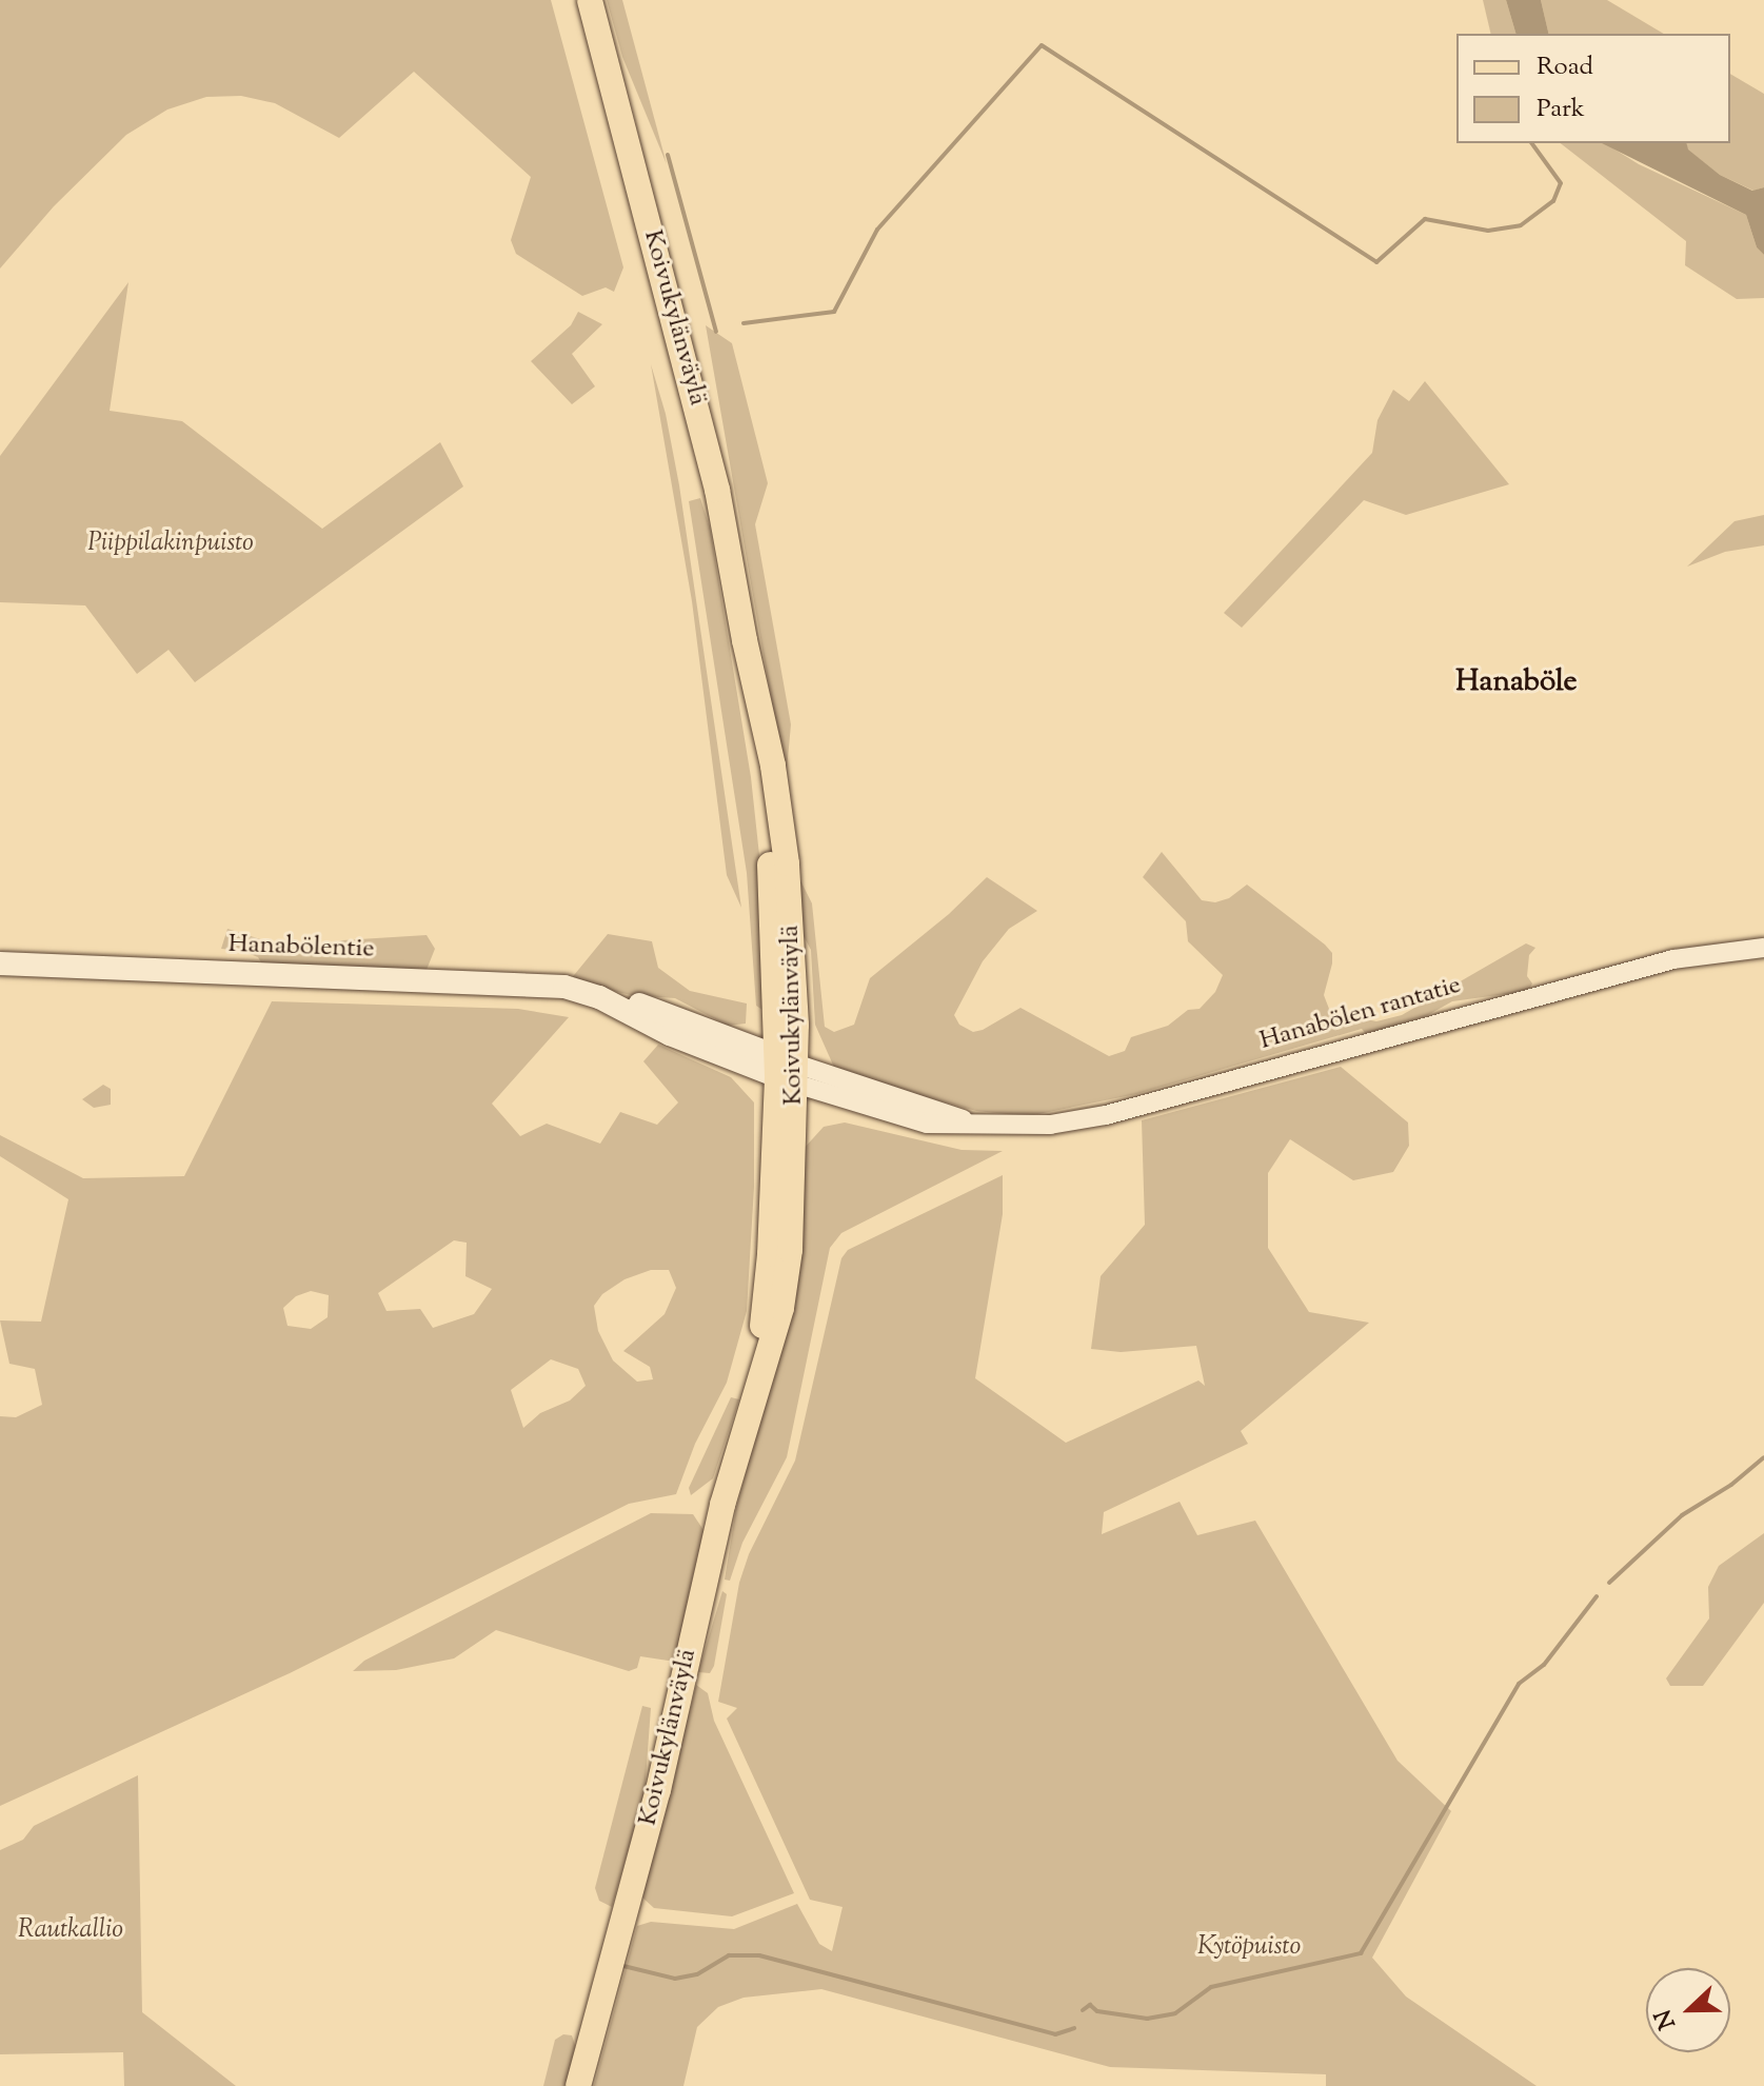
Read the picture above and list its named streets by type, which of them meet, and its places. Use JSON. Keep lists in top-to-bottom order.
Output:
{
  "streets": {
    "main road": ["Koivukylänväylä", "Hanabölentie"],
    "street": ["Hanabölen rantatie"]
  },
  "crossings": [
    ["Koivukylänväylä", "Hanabölentie"],
    ["Koivukylänväylä", "Hanabölen rantatie"],
    ["Hanabölentie", "Hanabölen rantatie"]
  ],
  "districts": ["Hanaböle"],
  "parks": ["Piippilakinpuisto", "Rautkallio", "Kytöpuisto"],
  "legend": ["Road", "Park"],
  "north": "left"
}
